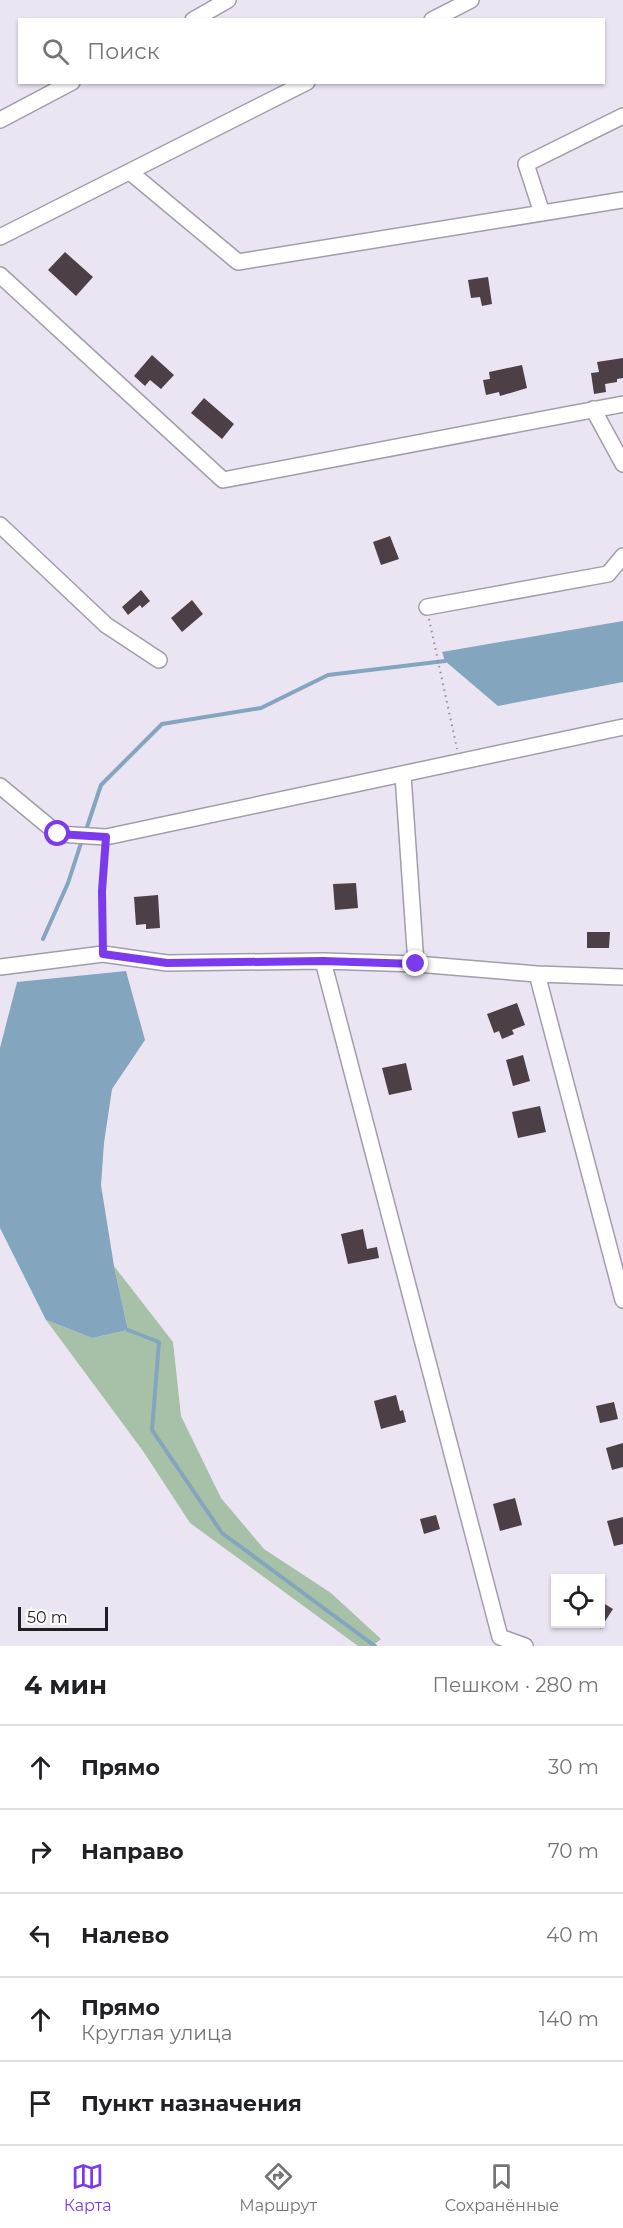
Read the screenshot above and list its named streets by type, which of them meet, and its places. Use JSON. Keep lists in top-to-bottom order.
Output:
{
  "scale_bar": "50 m",
  "page": {
    "search": "Поиск",
    "scale": "50 m",
    "heading": ["4 мин", "Пешком · 280 m"],
    "list": [
      ["Прямо", "30 m"],
      ["Направо", "70 m"],
      ["Налево", "40 m"],
      ["Прямо", "Круглая улица", "140 m"],
      "Пункт назначения"
    ],
    "nav": ["Карта", "Маршрут", "Сохранённые"]
  }
}
